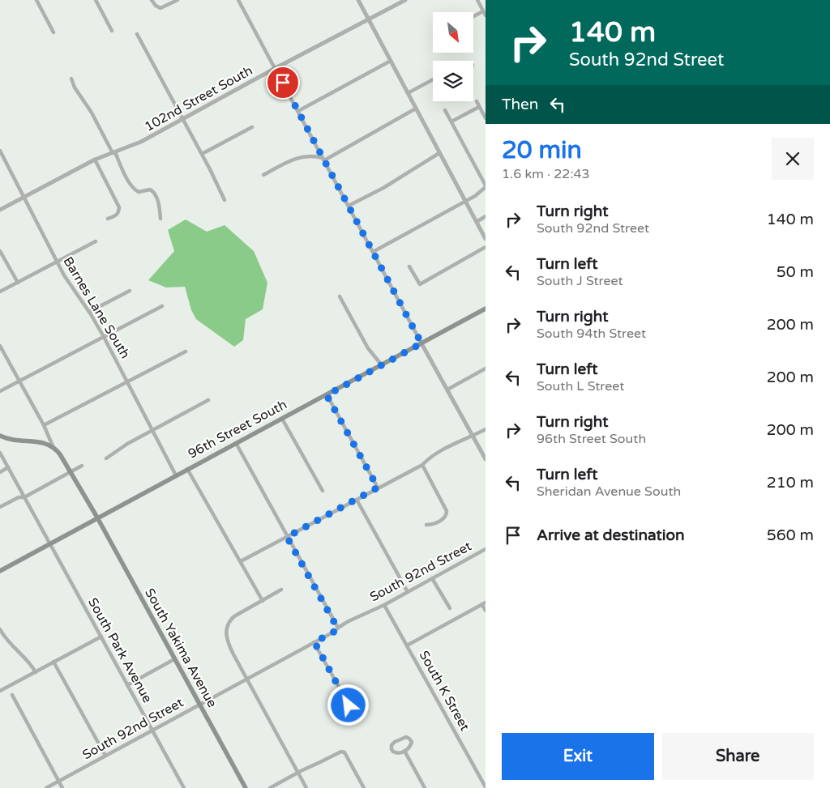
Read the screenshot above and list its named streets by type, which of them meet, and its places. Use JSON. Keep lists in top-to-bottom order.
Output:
{
  "streets": {
    "main road": ["96th Street South", "South Yakima Avenue"],
    "street": [
      "102nd Street South",
      "Barnes Lane South",
      "South 92nd Street",
      "South Park Avenue",
      "South K Street"
    ]
  },
  "crossings": [
    ["102nd Street South", "Barnes Lane South"],
    ["Barnes Lane South", "96th Street South"],
    ["96th Street South", "South Yakima Avenue"],
    ["96th Street South", "South Park Avenue"],
    ["South 92nd Street", "South Yakima Avenue"],
    ["South 92nd Street", "South Park Avenue"],
    ["South 92nd Street", "South K Street"]
  ],
  "north": "bottom right",
  "page": {
    "turn": ["140 m", "South 92nd Street"],
    "then": "Then",
    "heading": ["20 min", "1.6 km · 22:43"],
    "list": [
      {
        "name": "Turn right",
        "note": "South 92nd Street",
        "value": "140 m"
      },
      {
        "name": "Turn left",
        "note": "South J Street",
        "value": "50 m"
      },
      {
        "name": "Turn right",
        "note": "South 94th Street",
        "value": "200 m"
      },
      {
        "name": "Turn left",
        "note": "South L Street",
        "value": "200 m"
      },
      {
        "name": "Turn right",
        "note": "96th Street South",
        "value": "200 m"
      },
      {
        "name": "Turn left",
        "note": "Sheridan Avenue South",
        "value": "210 m"
      },
      {
        "name": "Arrive at destination",
        "value": "560 m"
      }
    ],
    "buttons": ["Exit", "Share"]
  }
}
